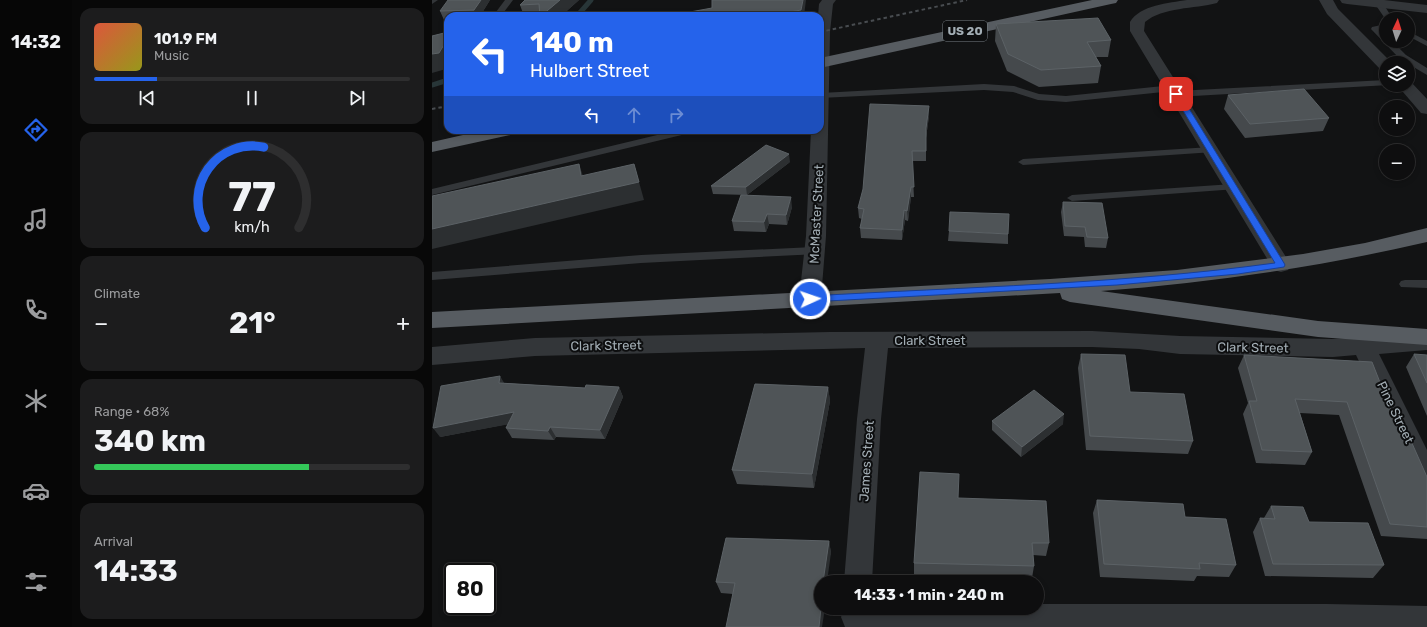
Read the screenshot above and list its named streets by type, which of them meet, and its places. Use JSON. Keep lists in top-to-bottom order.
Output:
{
  "streets": {
    "highway": ["US 20"],
    "street": [
      "McMaster Street",
      "Clark Street",
      "Pine Street",
      "James Street"
    ]
  },
  "crossings": [
    ["Clark Street", "Pine Street"],
    ["Clark Street", "James Street"]
  ],
  "north": "top",
  "page": {
    "tabs": "14:32",
    "map_buttons": ["+", "−"],
    "turn": ["140 m", "Hulbert Street"],
    "song": ["101.9 FM", "Music"],
    "tile": [
      "Climate",
      ["Range · 68%", "340 km"],
      ["Arrival", "14:33"]
    ],
    "heat": ["−", "21°", "+"],
    "limit": "80",
    "trip": "14:33 · 1 min · 240 m",
    "gauge": ["77", "km/h"]
  }
}
